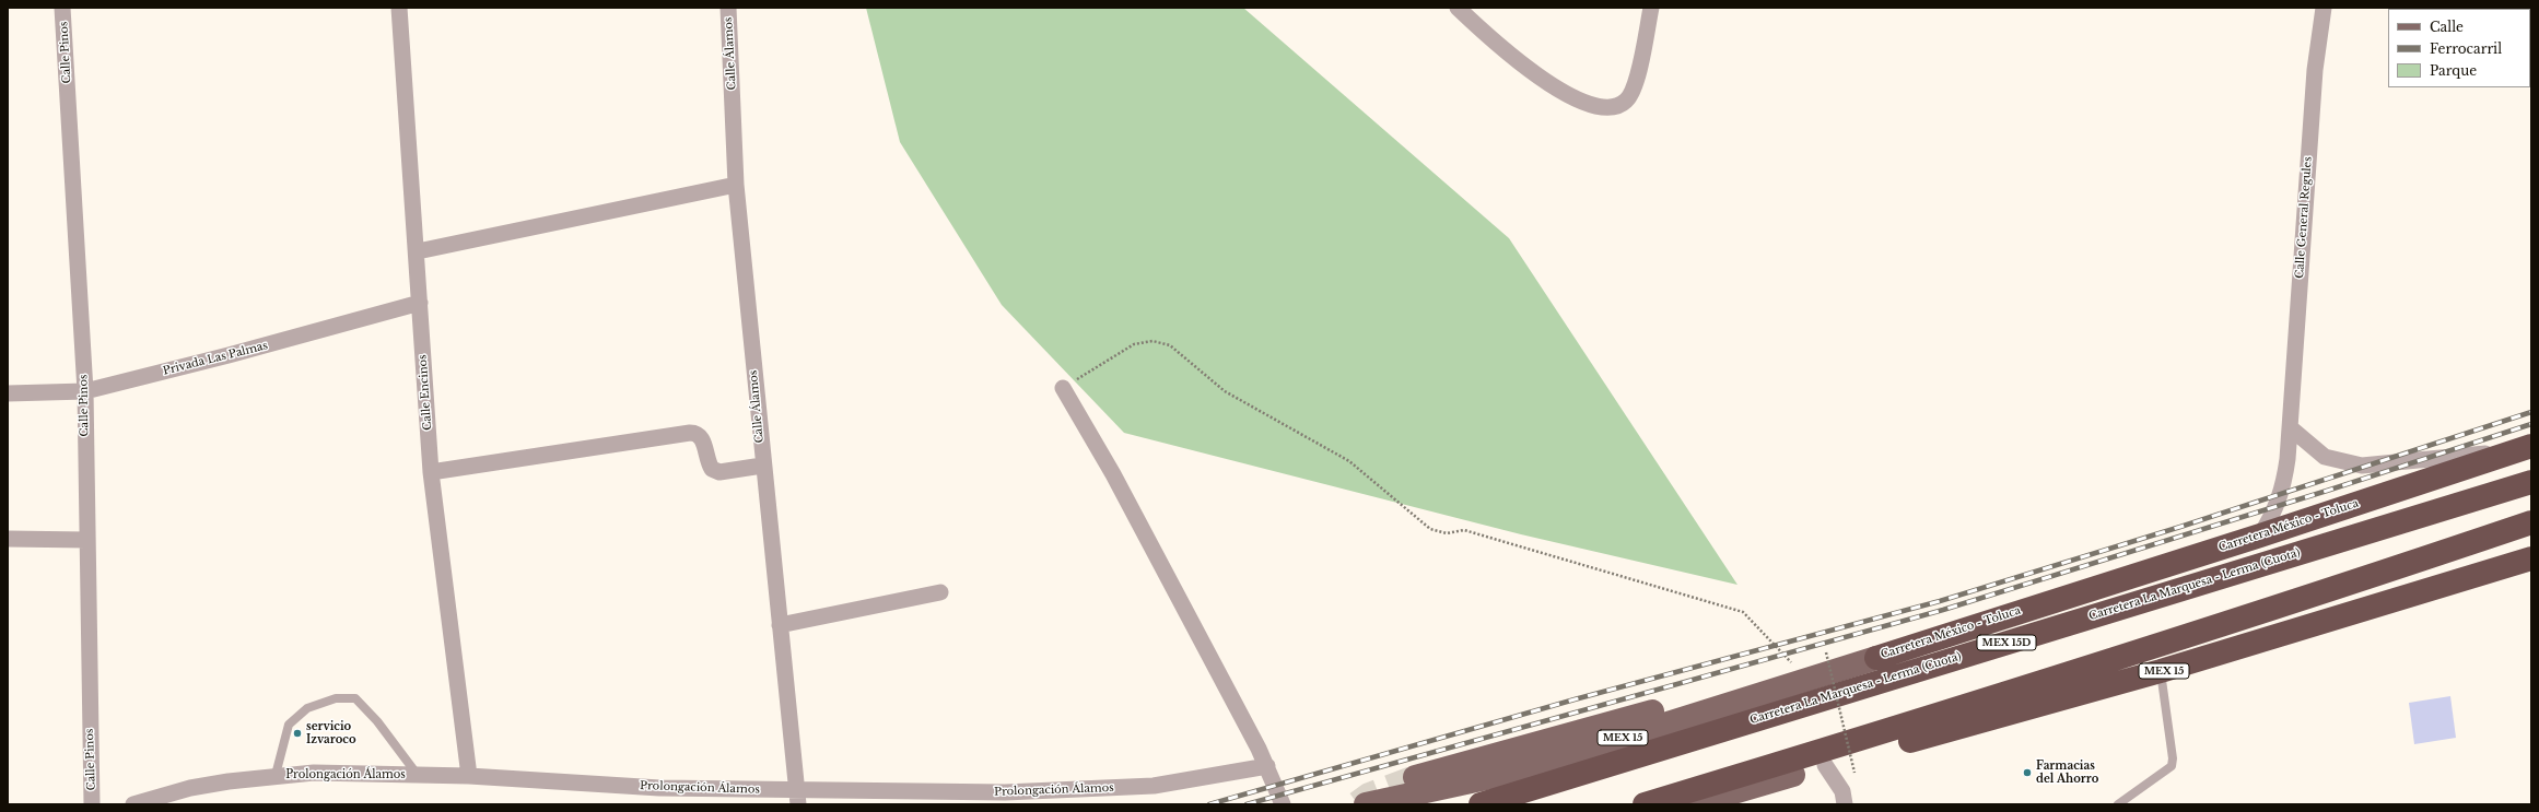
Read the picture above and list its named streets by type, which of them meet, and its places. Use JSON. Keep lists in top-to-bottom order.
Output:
{
  "streets": {
    "highway": [
      "Carretera México - Toluca",
      "Carretera La Marquesa - Lerma (Cuota)",
      "MEX 15D",
      "MEX 15"
    ],
    "street": [
      "Calle Pinos",
      "Calle Álamos",
      "Calle General Regules",
      "Privada Las Palmas",
      "Calle Encinos",
      "Prolongación Álamos"
    ]
  },
  "crossings": [
    ["Calle Pinos", "Privada Las Palmas"],
    ["Calle Álamos", "Prolongación Álamos"],
    ["Calle General Regules", "Carretera México - Toluca"],
    ["Privada Las Palmas", "Calle Encinos"],
    ["Calle Encinos", "Prolongación Álamos"]
  ],
  "places": ["servicio Izvaroco", "Farmacias del Ahorro"],
  "legend": ["Calle", "Ferrocarril", "Parque"]
}
